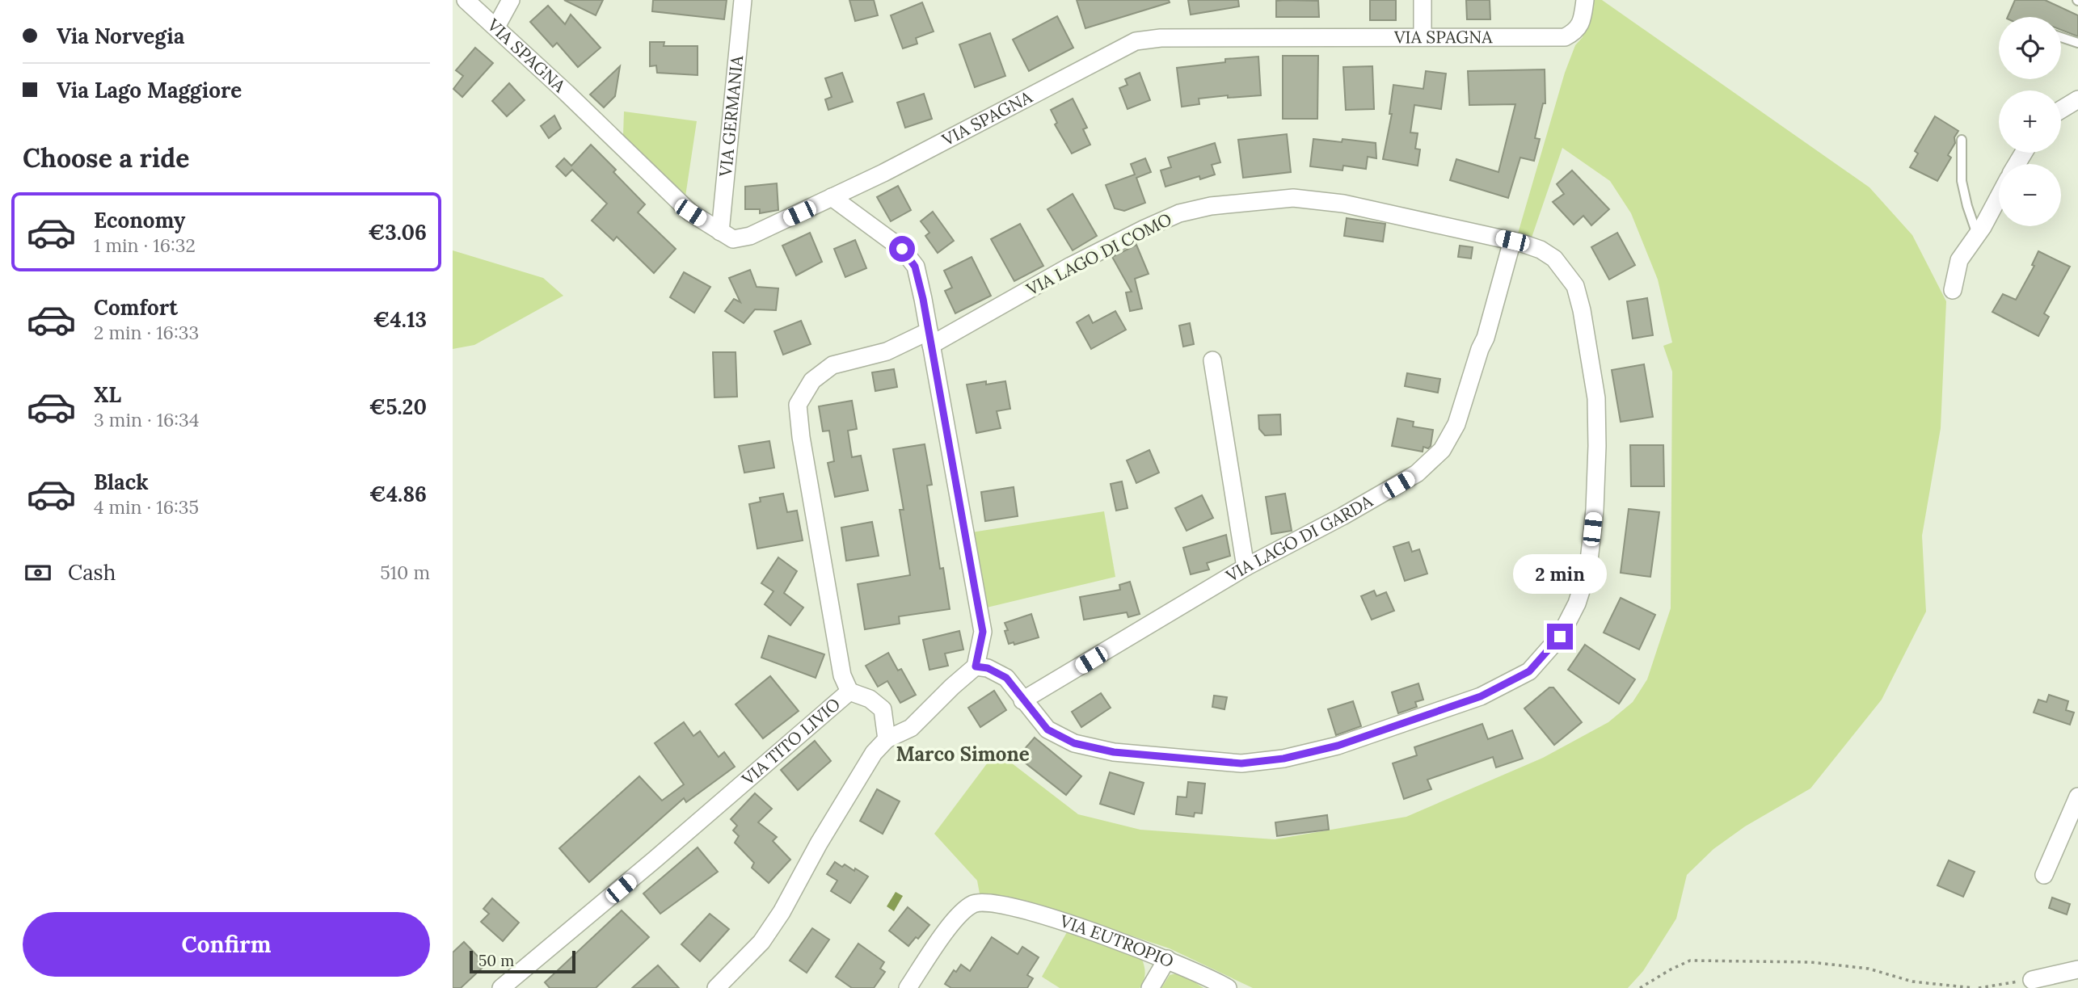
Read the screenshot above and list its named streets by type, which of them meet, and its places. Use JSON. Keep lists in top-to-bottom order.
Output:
{
  "streets": {
    "street": [
      "VIA SPAGNA",
      "VIA GERMANIA",
      "VIA LAGO DI COMO",
      "VIA LAGO DI GARDA",
      "VIA TITO LIVIO",
      "VIA EUTROPIO"
    ]
  },
  "crossings": [
    ["VIA SPAGNA", "VIA GERMANIA"],
    ["VIA LAGO DI COMO", "VIA LAGO DI GARDA"],
    ["VIA LAGO DI COMO", "VIA TITO LIVIO"]
  ],
  "districts": ["Marco Simone"],
  "scale_bar": "50 m",
  "page": {
    "banner": ["Via Norvegia", "Via Lago Maggiore"],
    "map_buttons": ["+", "−"],
    "heading": "Choose a ride",
    "list": [
      {
        "name": "Economy",
        "note": "1 min · 16:32",
        "value": "€3.06"
      },
      {
        "name": "Comfort",
        "note": "2 min · 16:33",
        "value": "€4.13"
      },
      {
        "name": "XL",
        "note": "3 min · 16:34",
        "value": "€5.20"
      },
      {
        "name": "Black",
        "note": "4 min · 16:35",
        "value": "€4.86"
      }
    ],
    "pay": ["Cash", "510 m"],
    "bubble": "2 min",
    "buttons": "Confirm",
    "scale": "50 m"
  }
}
